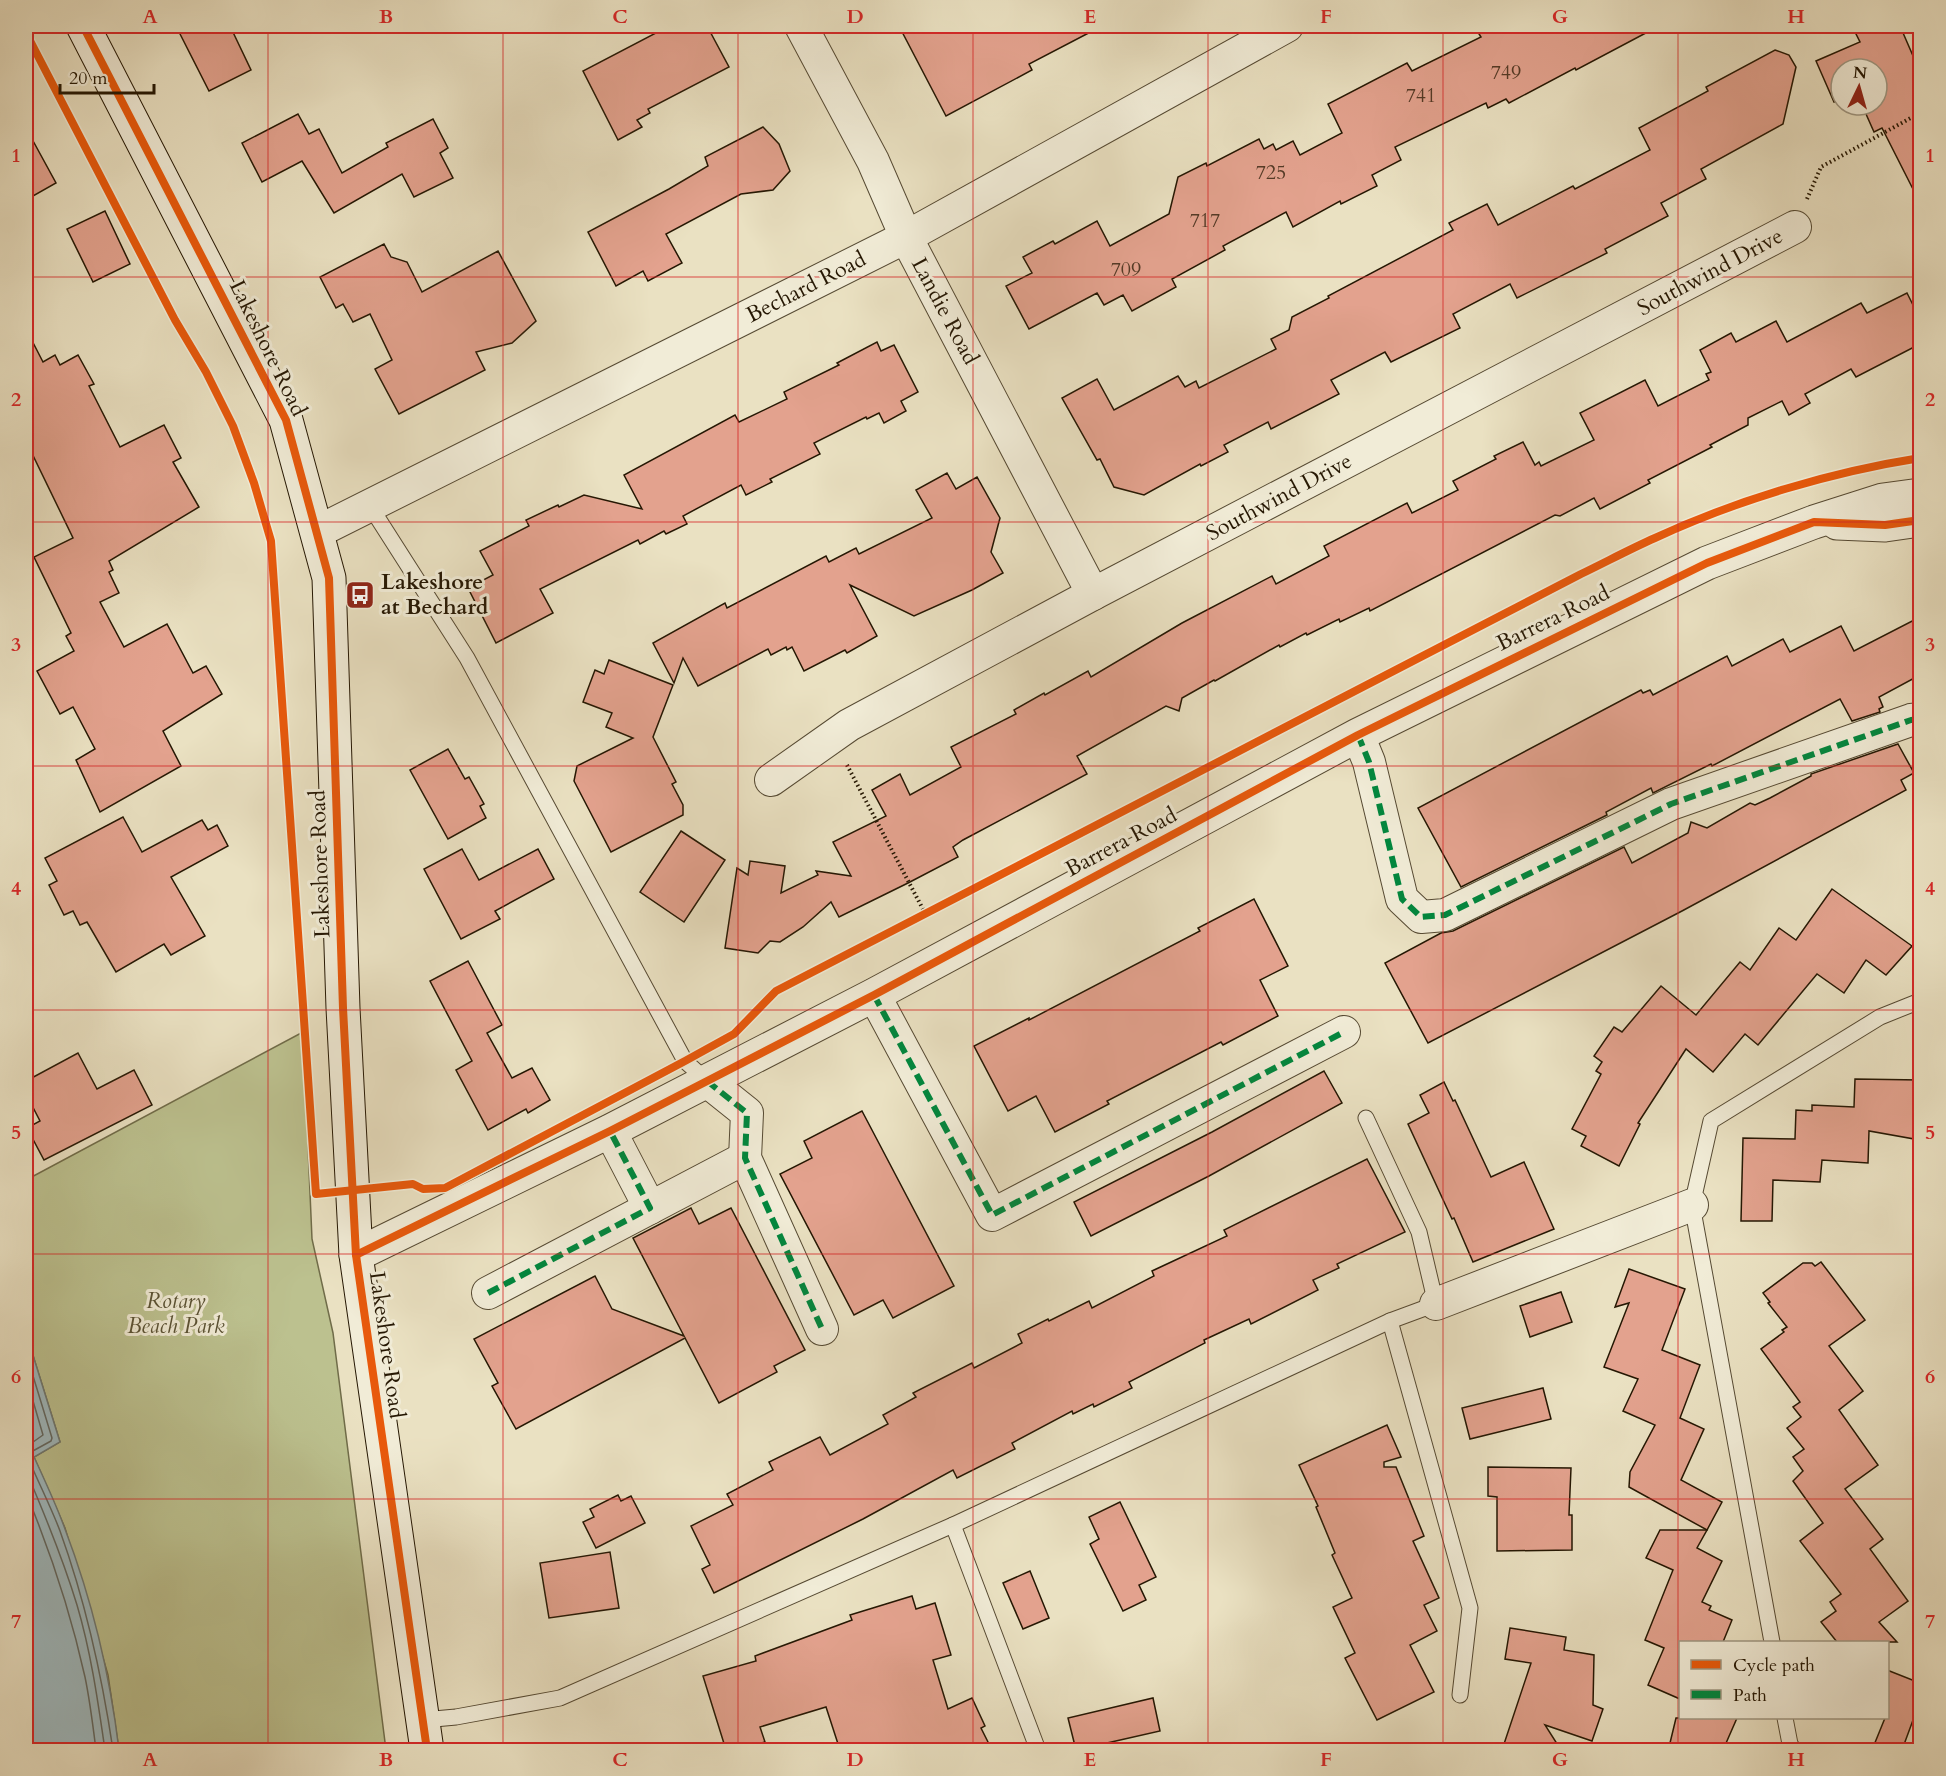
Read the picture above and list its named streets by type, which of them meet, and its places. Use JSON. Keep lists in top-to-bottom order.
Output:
{
  "streets": {
    "street": [
      "Southwind Drive",
      "Bechard Road",
      "Landie Road",
      "Lakeshore Road",
      "Barrera Road"
    ]
  },
  "crossings": [
    ["Southwind Drive", "Landie Road"],
    ["Bechard Road", "Landie Road"],
    ["Bechard Road", "Lakeshore Road"],
    ["Lakeshore Road", "Barrera Road"]
  ],
  "parks": ["Rotary Beach Park"],
  "places": {
    "bus stop": ["Lakeshore at Bechard"]
  },
  "house_numbers": [
    "749",
    "741",
    "725",
    "717",
    "709"
  ],
  "legend": ["Cycle path", "Path"],
  "scale_bar": "20 m",
  "north": "top",
  "grid": {
    "columns": [
      "A",
      "B",
      "C",
      "D",
      "E",
      "F",
      "G",
      "H"
    ],
    "rows": [
      "1",
      "2",
      "3",
      "4",
      "5",
      "6",
      "7"
    ]
  }
}
